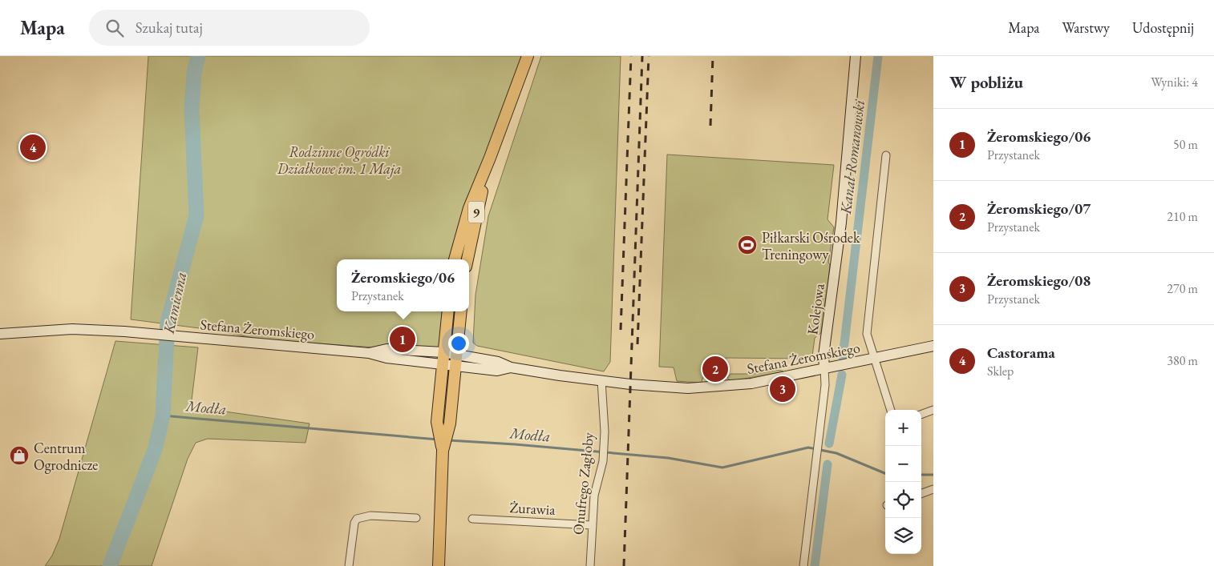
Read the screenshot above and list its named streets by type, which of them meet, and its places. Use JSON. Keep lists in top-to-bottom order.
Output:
{
  "streets": {
    "main road": ["9"],
    "street": [
      "Kolejowa",
      "Stefana Żeromskiego",
      "Onufrego Zagłoby",
      "Żurawia"
    ]
  },
  "crossings": [
    ["Kolejowa", "Stefana Żeromskiego"],
    ["Stefana Żeromskiego", "Onufrego Zagłoby"],
    ["Onufrego Zagłoby", "Żurawia"]
  ],
  "water": ["Kanał Romanowski", "Kamienna", "Modła"],
  "parks": ["Rodzinne Ogródki Działkowe im. 1 Maja"],
  "places": {
    "sports": ["Piłkarski Ośrodek Treningowy"],
    "shop": ["Centrum Ogrodnicze"]
  },
  "page": {
    "header": "Mapa",
    "search": "Szukaj tutaj",
    "nav": ["Mapa", "Warstwy", "Udostępnij"],
    "heading": ["W pobliżu", "Wyniki: 4"],
    "list": [
      {
        "mark": "1",
        "name": "Żeromskiego/06",
        "note": "Przystanek",
        "value": "50 m"
      },
      {
        "mark": "2",
        "name": "Żeromskiego/07",
        "note": "Przystanek",
        "value": "210 m"
      },
      {
        "mark": "3",
        "name": "Żeromskiego/08",
        "note": "Przystanek",
        "value": "270 m"
      },
      {
        "mark": "4",
        "name": "Castorama",
        "note": "Sklep",
        "value": "380 m"
      }
    ],
    "pins": [
      "4",
      "1",
      "2",
      "3"
    ],
    "popup": ["Żeromskiego/06", "Przystanek"],
    "map_buttons": ["+", "−"]
  }
}
